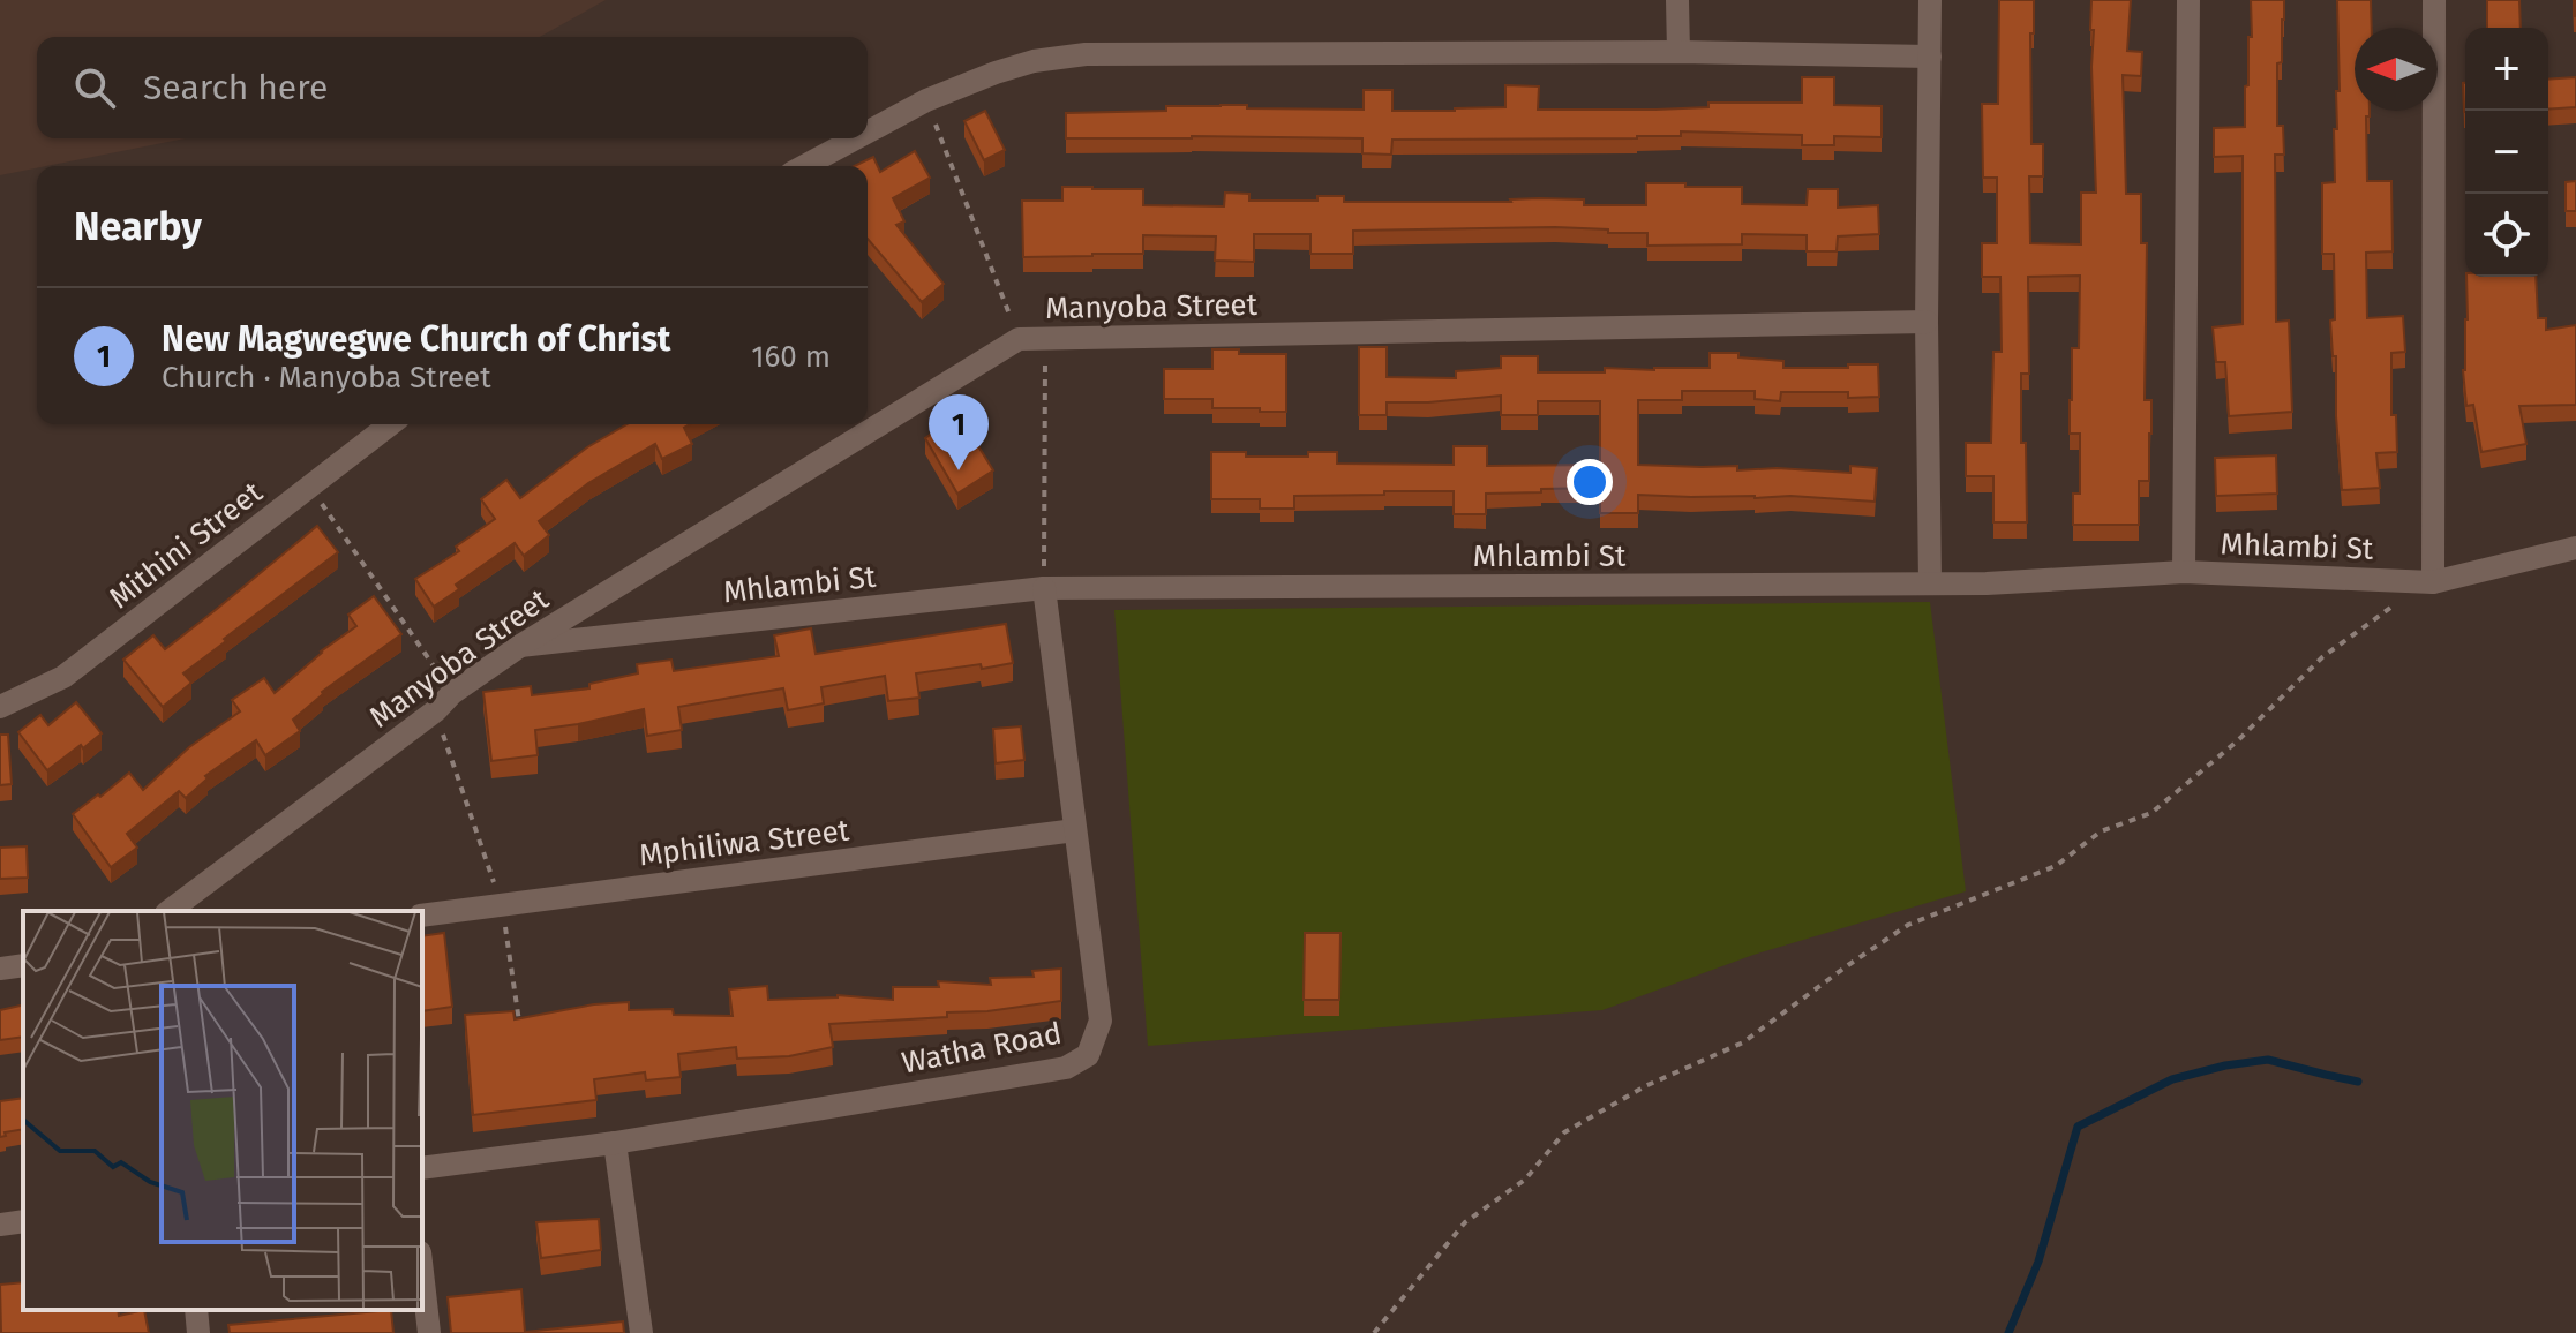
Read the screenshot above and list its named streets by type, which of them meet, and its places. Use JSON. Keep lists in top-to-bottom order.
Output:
{
  "streets": {
    "street": [
      "Manyoba Street",
      "Mithini Street",
      "Mhlambi St",
      "Mphiliwa Street",
      "Watha Road"
    ]
  },
  "crossings": [
    ["Manyoba Street", "Mhlambi St"],
    ["Mhlambi St", "Watha Road"],
    ["Mphiliwa Street", "Watha Road"]
  ],
  "north": "left",
  "page": {
    "map_buttons": ["+", "−"],
    "search": "Search here",
    "heading": "Nearby",
    "list": [
      {
        "mark": "1",
        "name": "New Magwegwe Church of Christ",
        "note": "Church · Manyoba Street",
        "value": "160 m"
      }
    ],
    "pins": "1"
  }
}
